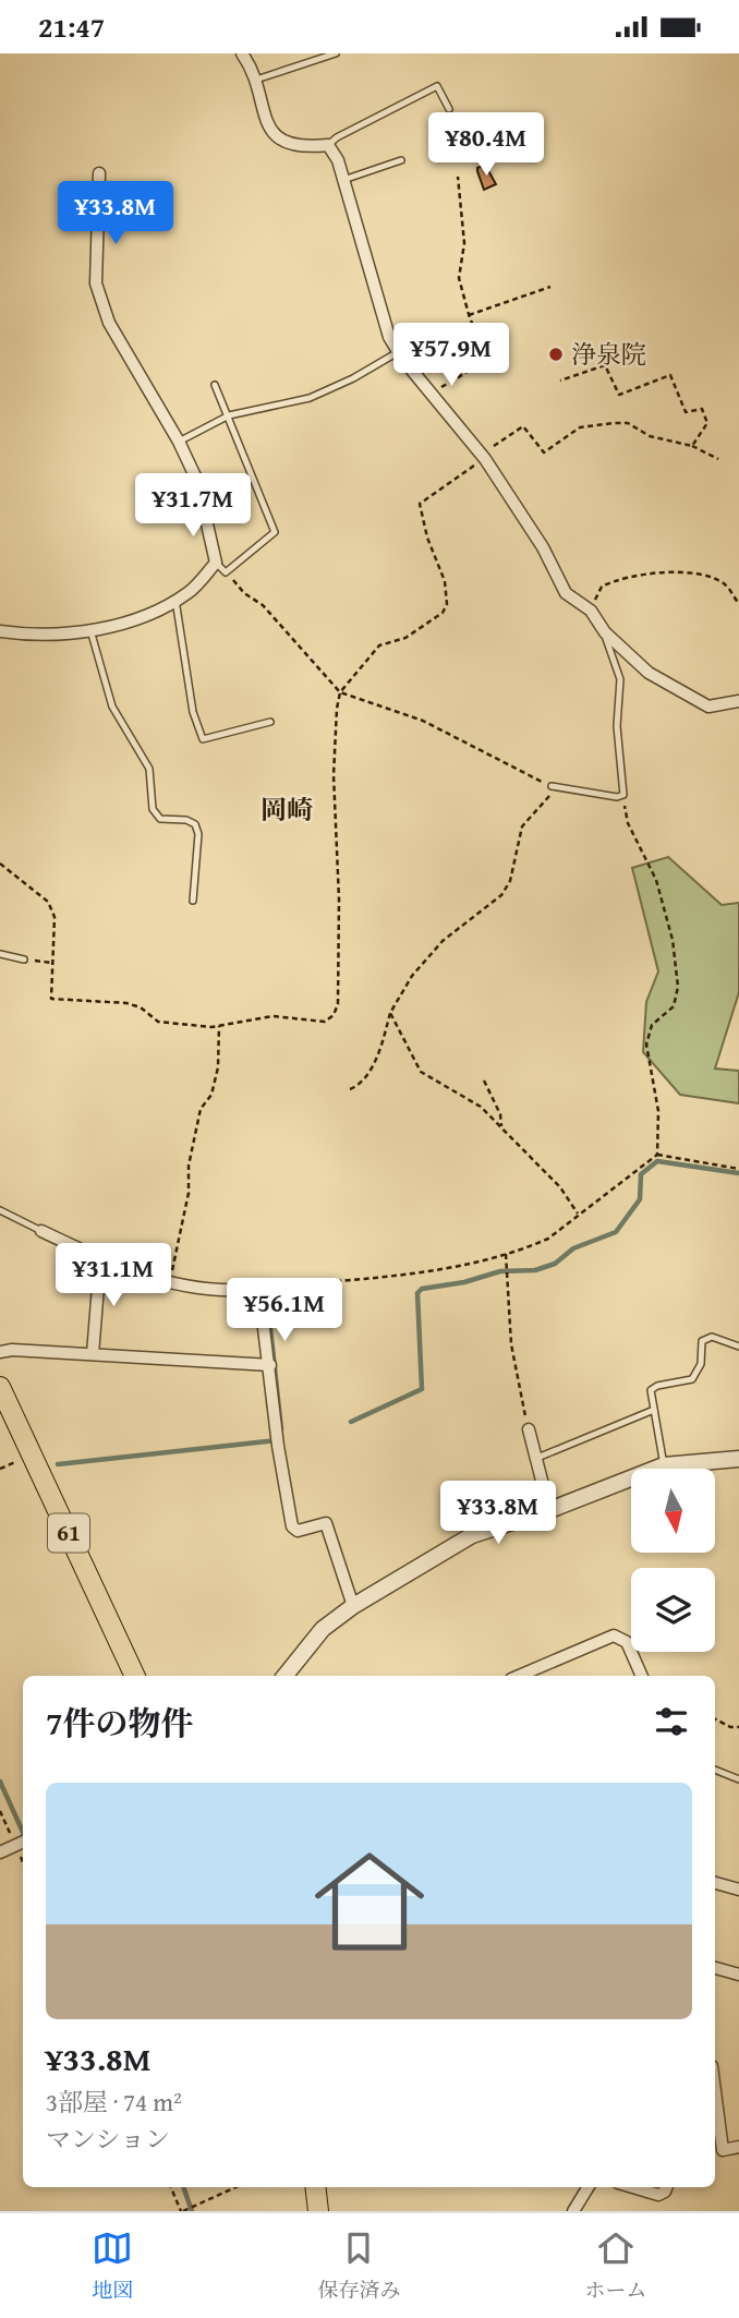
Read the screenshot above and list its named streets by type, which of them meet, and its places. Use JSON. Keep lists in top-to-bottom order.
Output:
{
  "streets": {
    "main road": ["61"]
  },
  "districts": ["岡崎"],
  "places": ["浄泉院"],
  "north": "bottom",
  "page": {
    "status": "21:47",
    "price": [
      "¥80.4M",
      "¥33.8M",
      "¥57.9M",
      "¥31.7M",
      "¥31.1M",
      "¥56.1M",
      "¥33.8M"
    ],
    "heading": "7件の物件",
    "list": [
      {
        "name": "¥33.8M",
        "note": "3部屋 · 74 m² · マンション"
      }
    ],
    "tabs": ["地図", "保存済み", "ホーム"]
  }
}
